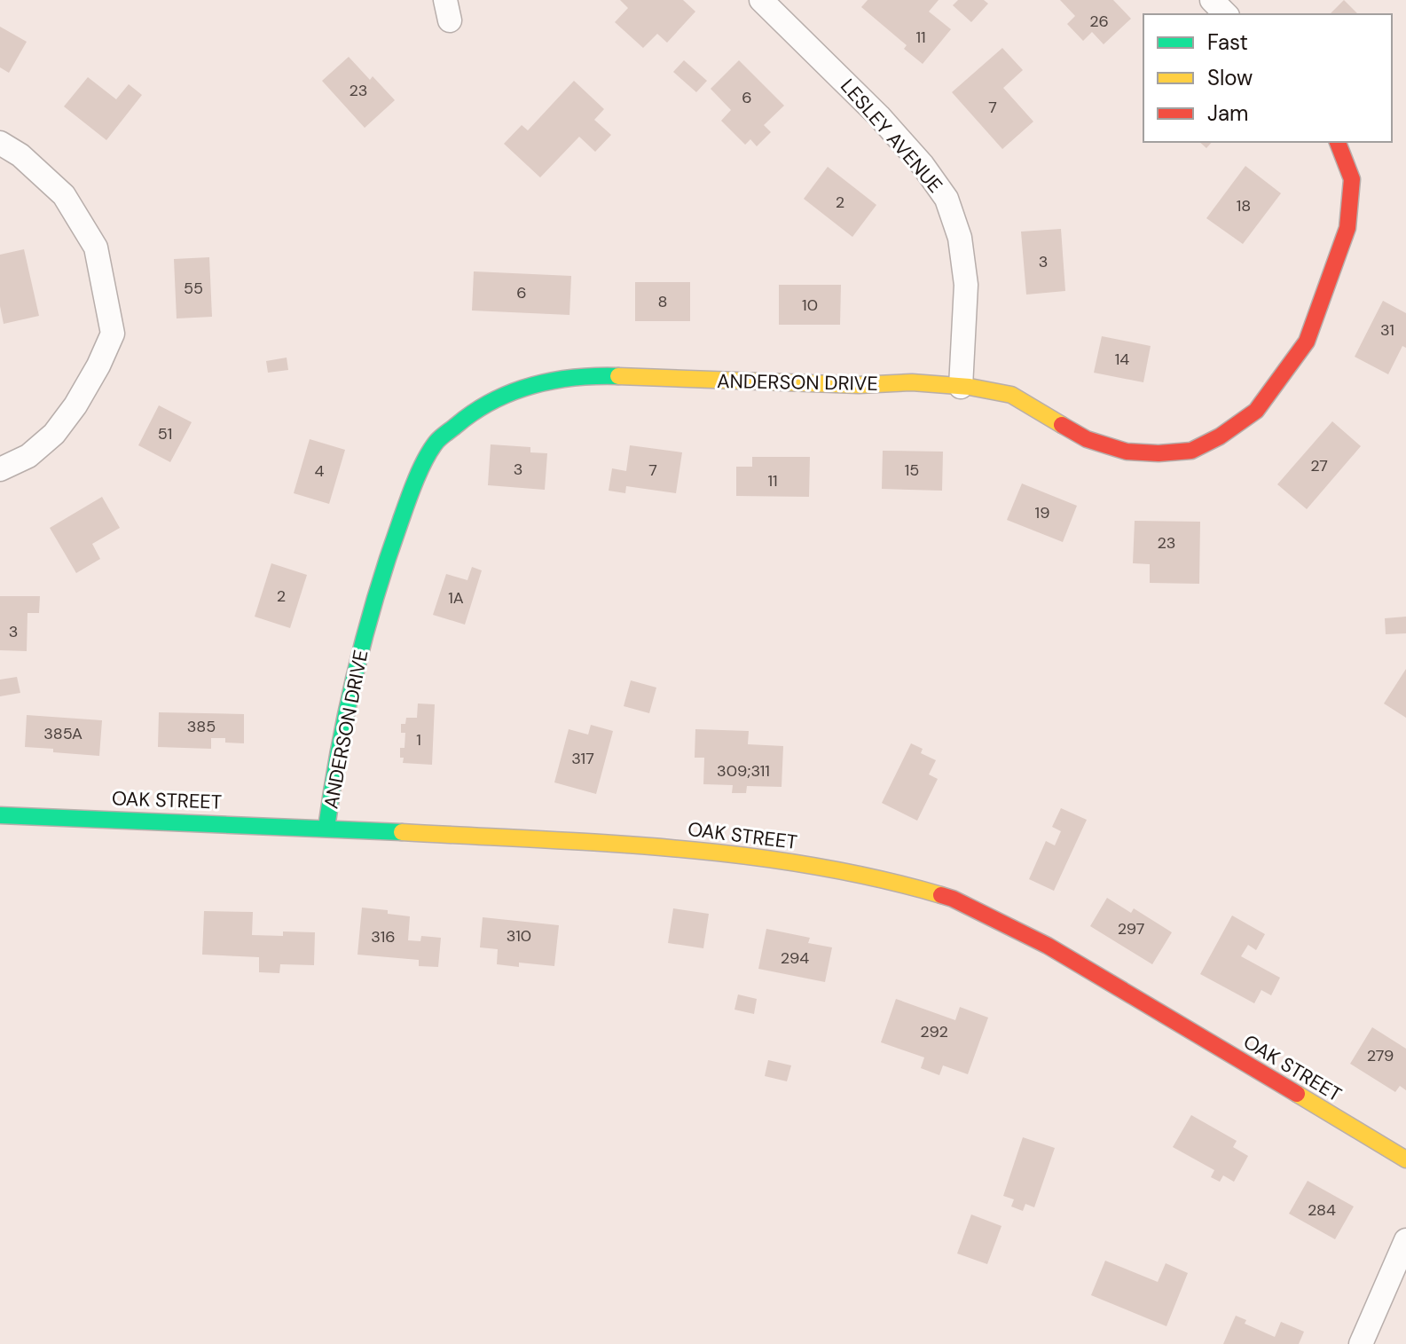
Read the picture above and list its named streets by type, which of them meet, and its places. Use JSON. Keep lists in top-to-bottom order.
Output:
{
  "streets": {
    "street": ["LESLEY AVENUE", "ANDERSON DRIVE", "OAK STREET"]
  },
  "crossings": [
    ["LESLEY AVENUE", "ANDERSON DRIVE"],
    ["ANDERSON DRIVE", "OAK STREET"]
  ],
  "house_numbers": [
    "26",
    "11",
    "23",
    "6",
    "7",
    "2",
    "18",
    "3",
    "55",
    "6",
    "8",
    "10",
    "31",
    "14",
    "51",
    "27",
    "3",
    "7",
    "15",
    "4",
    "11",
    "19",
    "23",
    "2",
    "1A",
    "3",
    "385",
    "385A",
    "1",
    "317",
    "309;311",
    "297",
    "310",
    "316",
    "294",
    "292",
    "279",
    "284"
  ],
  "legend": ["Fast", "Slow", "Jam"]
}
